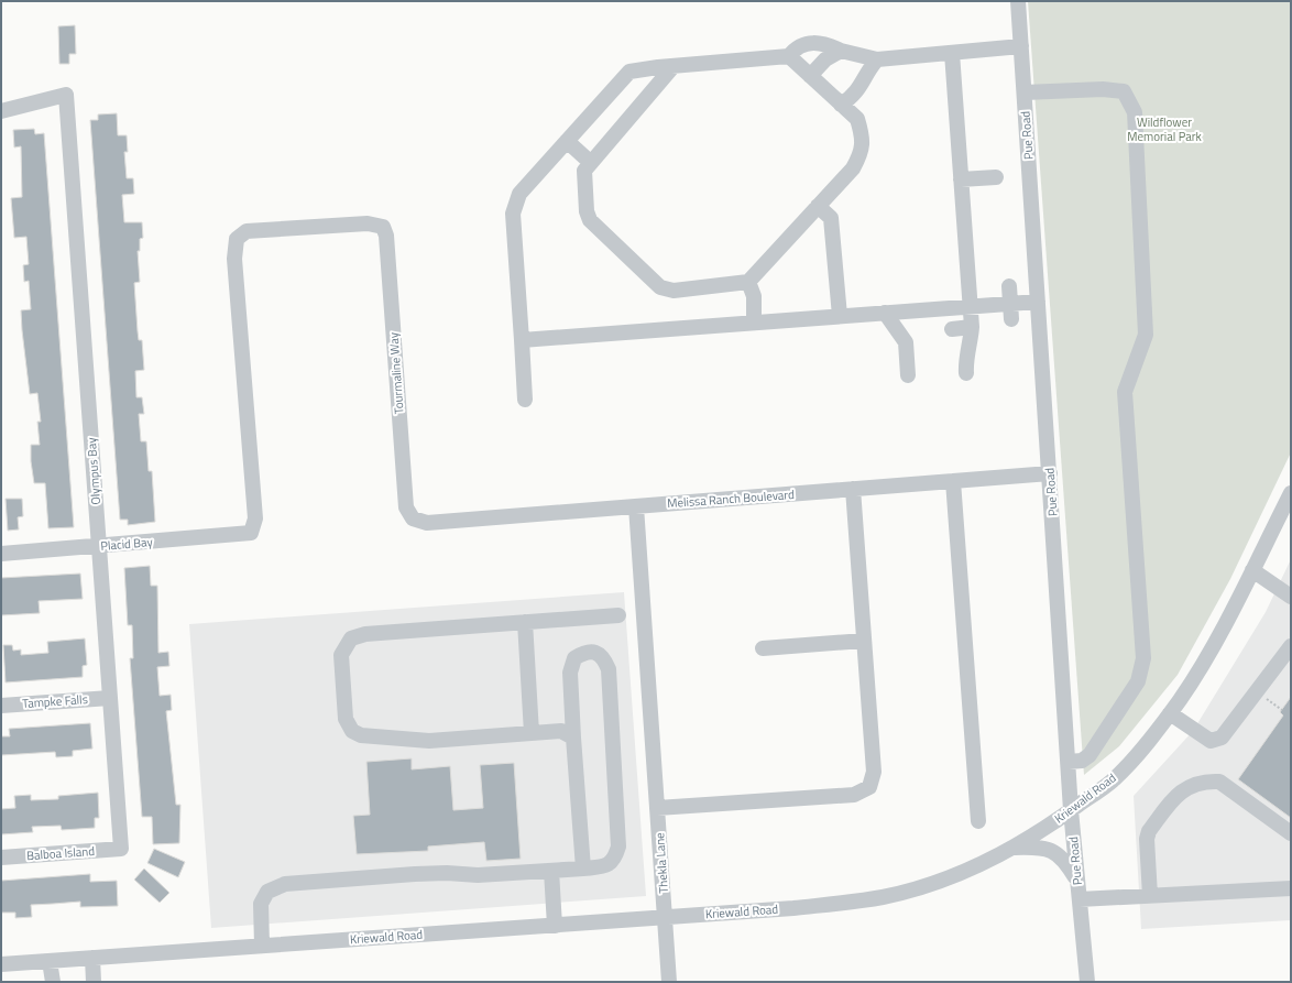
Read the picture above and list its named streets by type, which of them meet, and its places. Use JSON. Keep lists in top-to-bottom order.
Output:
{
  "streets": {
    "street": [
      "Pue Road",
      "Tourmaline Way",
      "Olympus Bay",
      "Melissa Ranch Boulevard",
      "Placid Bay",
      "Tampke Falls",
      "Kriewald Road",
      "Balboa Island",
      "Thekla Lane"
    ]
  },
  "crossings": [
    ["Pue Road", "Melissa Ranch Boulevard"],
    ["Pue Road", "Kriewald Road"],
    ["Tourmaline Way", "Melissa Ranch Boulevard"],
    ["Tourmaline Way", "Placid Bay"],
    ["Olympus Bay", "Placid Bay"],
    ["Olympus Bay", "Tampke Falls"],
    ["Olympus Bay", "Balboa Island"],
    ["Melissa Ranch Boulevard", "Thekla Lane"],
    ["Kriewald Road", "Thekla Lane"]
  ],
  "parks": ["Wildflower Memorial Park"]
}
